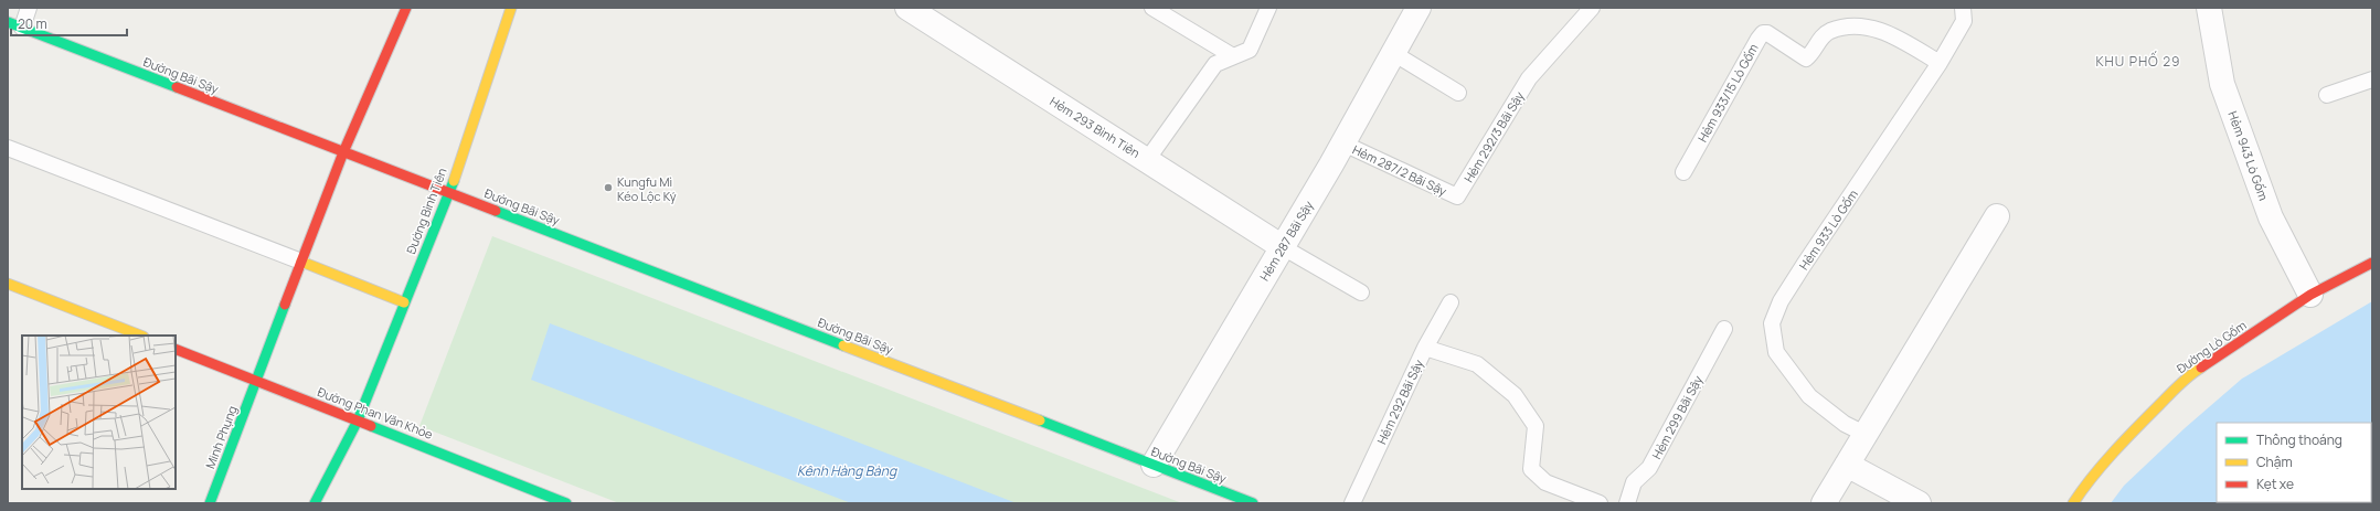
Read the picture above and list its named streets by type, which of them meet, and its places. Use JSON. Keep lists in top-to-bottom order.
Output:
{
  "streets": {
    "street": [
      "Đường Bãi Sậy",
      "Hẻm 293 Bình Tiên",
      "Hẻm 943 Lò Gốm",
      "Đường Bình Tiên",
      "Hẻm 287 Bãi Sậy",
      "Đường Lò Gốm",
      "Đường Phan Văn Khỏe",
      "Minh Phụng"
    ],
    "lane": [
      "Hẻm 933/15 Lò Gốm",
      "Hẻm 292/3 Bãi Sậy",
      "Hẻm 287/2 Bãi Sậy",
      "Hẻm 933 Lò Gốm",
      "Hẻm 292 Bãi Sậy",
      "Hẻm 299 Bãi Sậy"
    ]
  },
  "crossings": [
    ["Đường Bãi Sậy", "Đường Bình Tiên"],
    ["Đường Bãi Sậy", "Hẻm 287 Bãi Sậy"],
    ["Hẻm 933/15 Lò Gốm", "Hẻm 933 Lò Gốm"],
    ["Hẻm 293 Bình Tiên", "Hẻm 287 Bãi Sậy"],
    ["Hẻm 292/3 Bãi Sậy", "Hẻm 287/2 Bãi Sậy"],
    ["Hẻm 943 Lò Gốm", "Đường Lò Gốm"],
    ["Hẻm 287/2 Bãi Sậy", "Hẻm 287 Bãi Sậy"],
    ["Đường Bình Tiên", "Đường Phan Văn Khỏe"],
    ["Đường Phan Văn Khỏe", "Minh Phụng"]
  ],
  "districts": ["KHU PHỐ 29"],
  "water": ["Kênh Hàng Bàng"],
  "places": ["Kungfu Mì Kéo Lộc Ký"],
  "legend": ["Thông thoáng", "Chậm", "Kẹt xe"],
  "scale_bar": "20 m"
}
